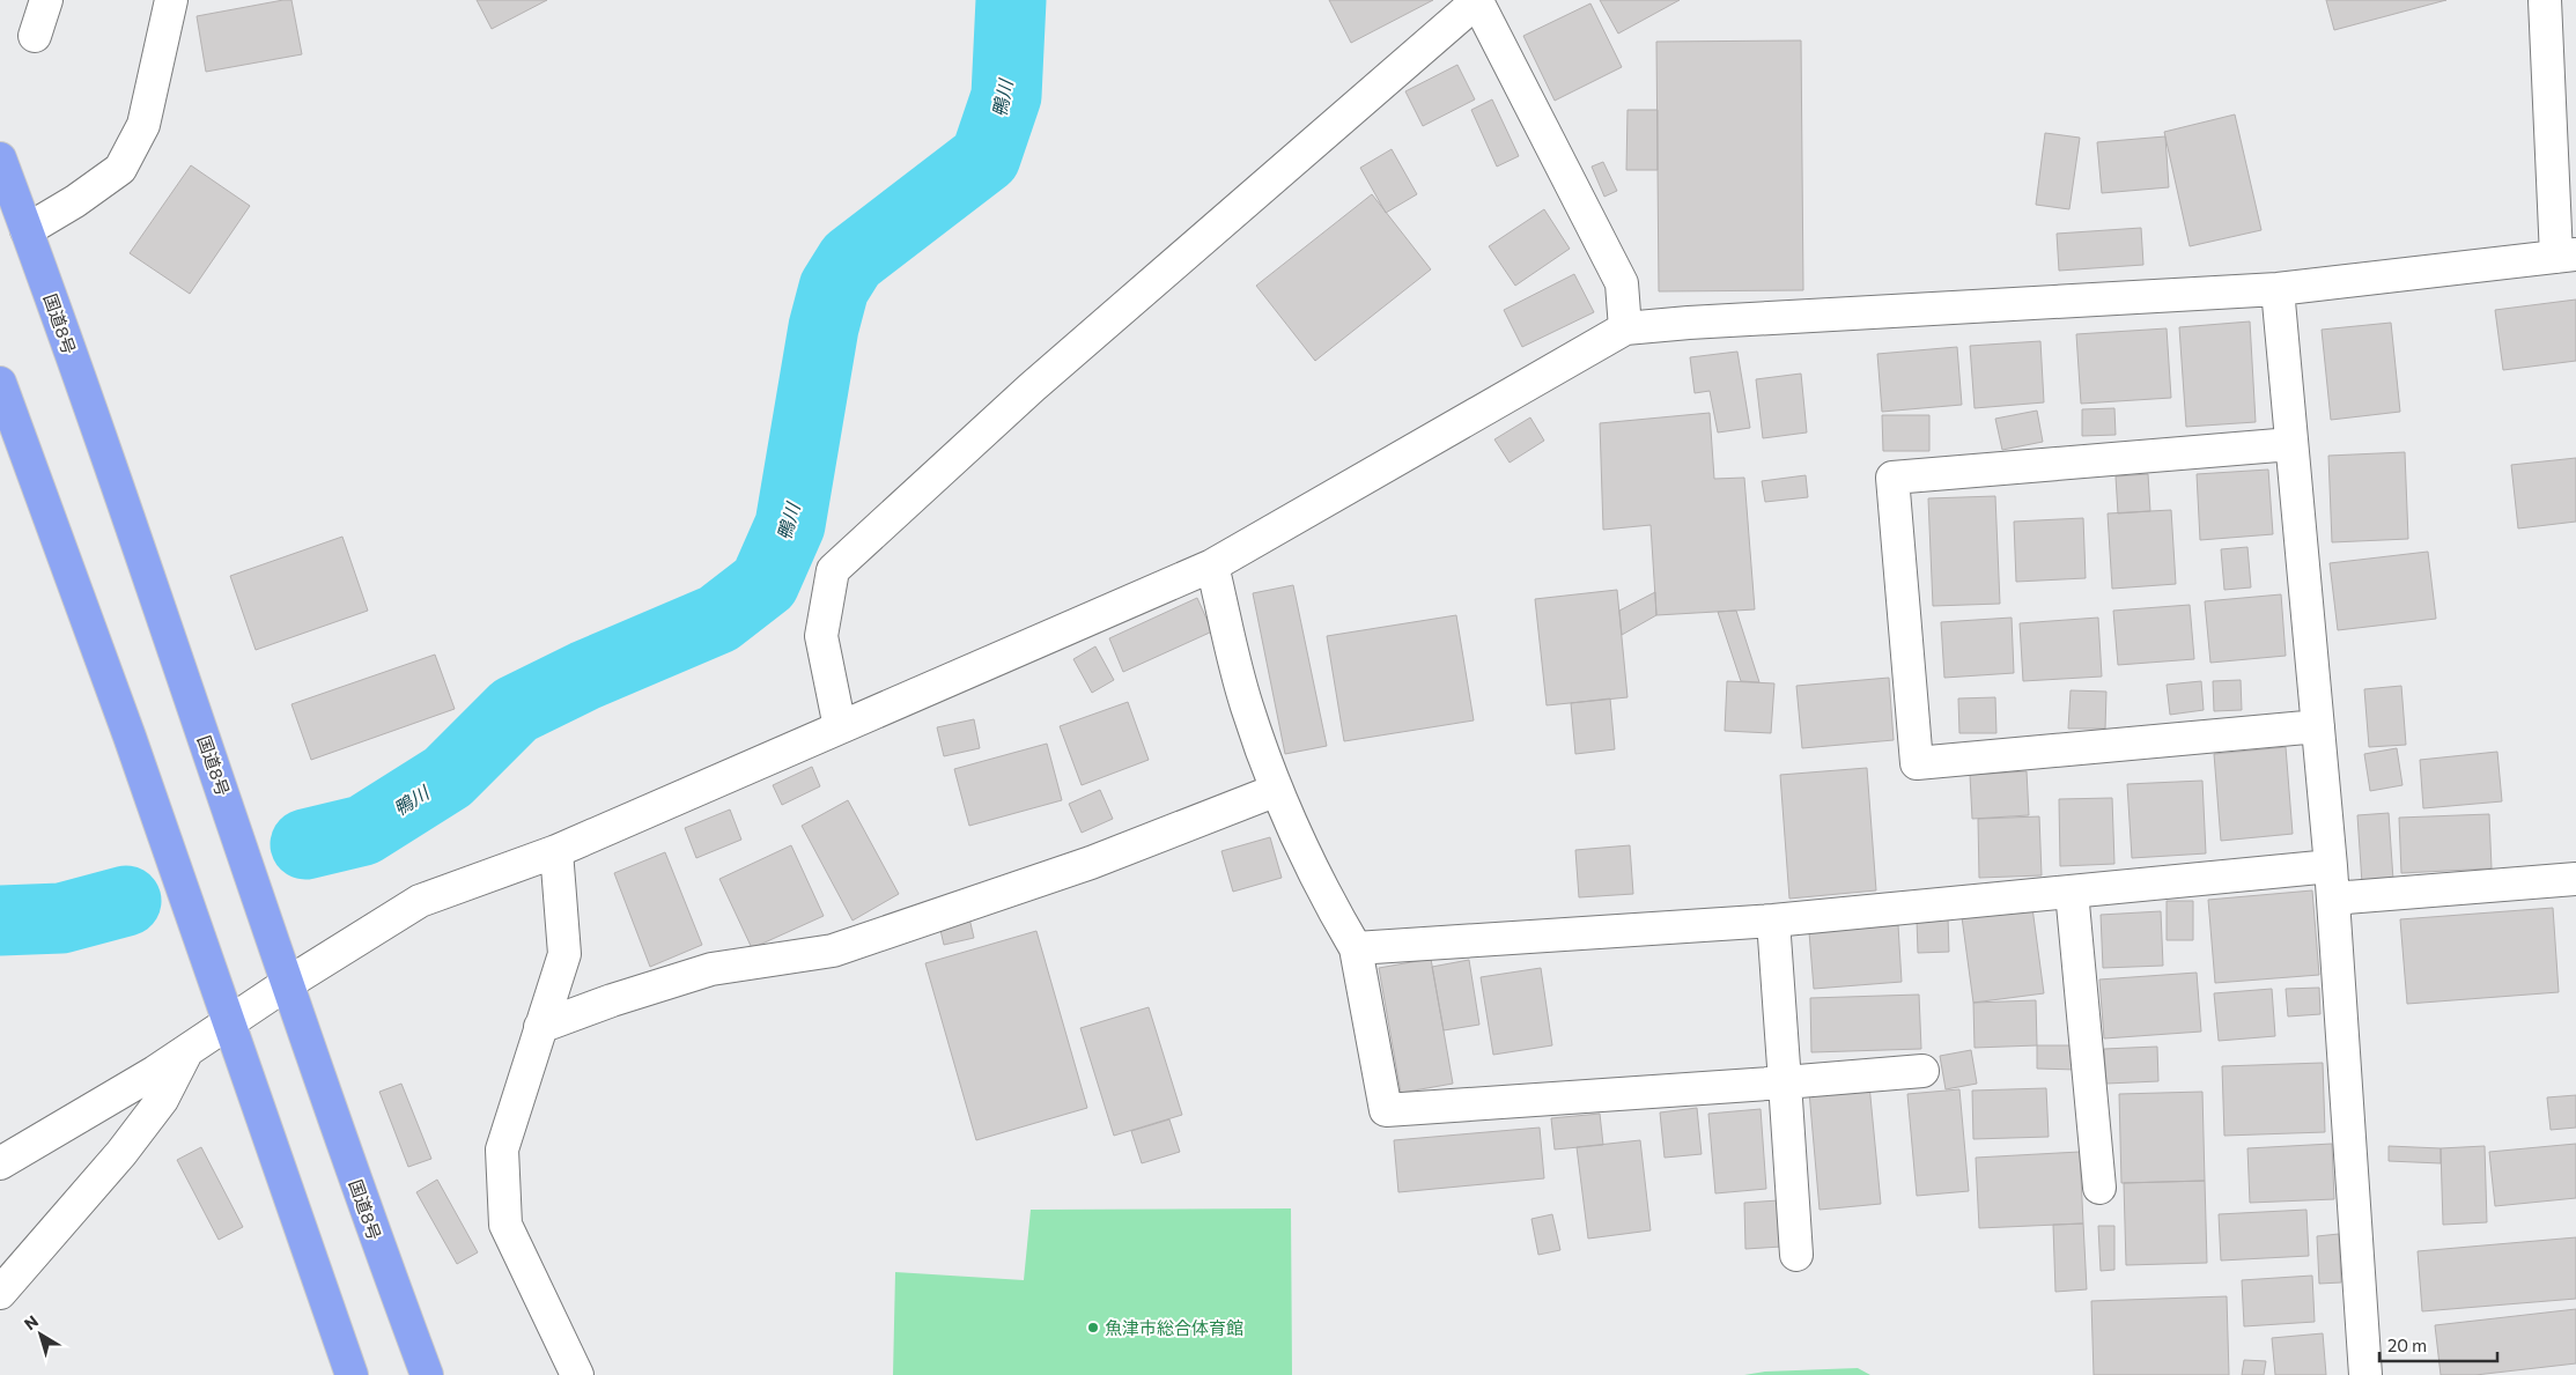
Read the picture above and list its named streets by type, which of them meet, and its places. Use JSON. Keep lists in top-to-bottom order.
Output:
{
  "streets": {
    "highway": ["国道8号"]
  },
  "water": ["鴨川"],
  "places": ["魚津市総合体育館"],
  "scale_bar": "20 m",
  "north": "top left"
}
